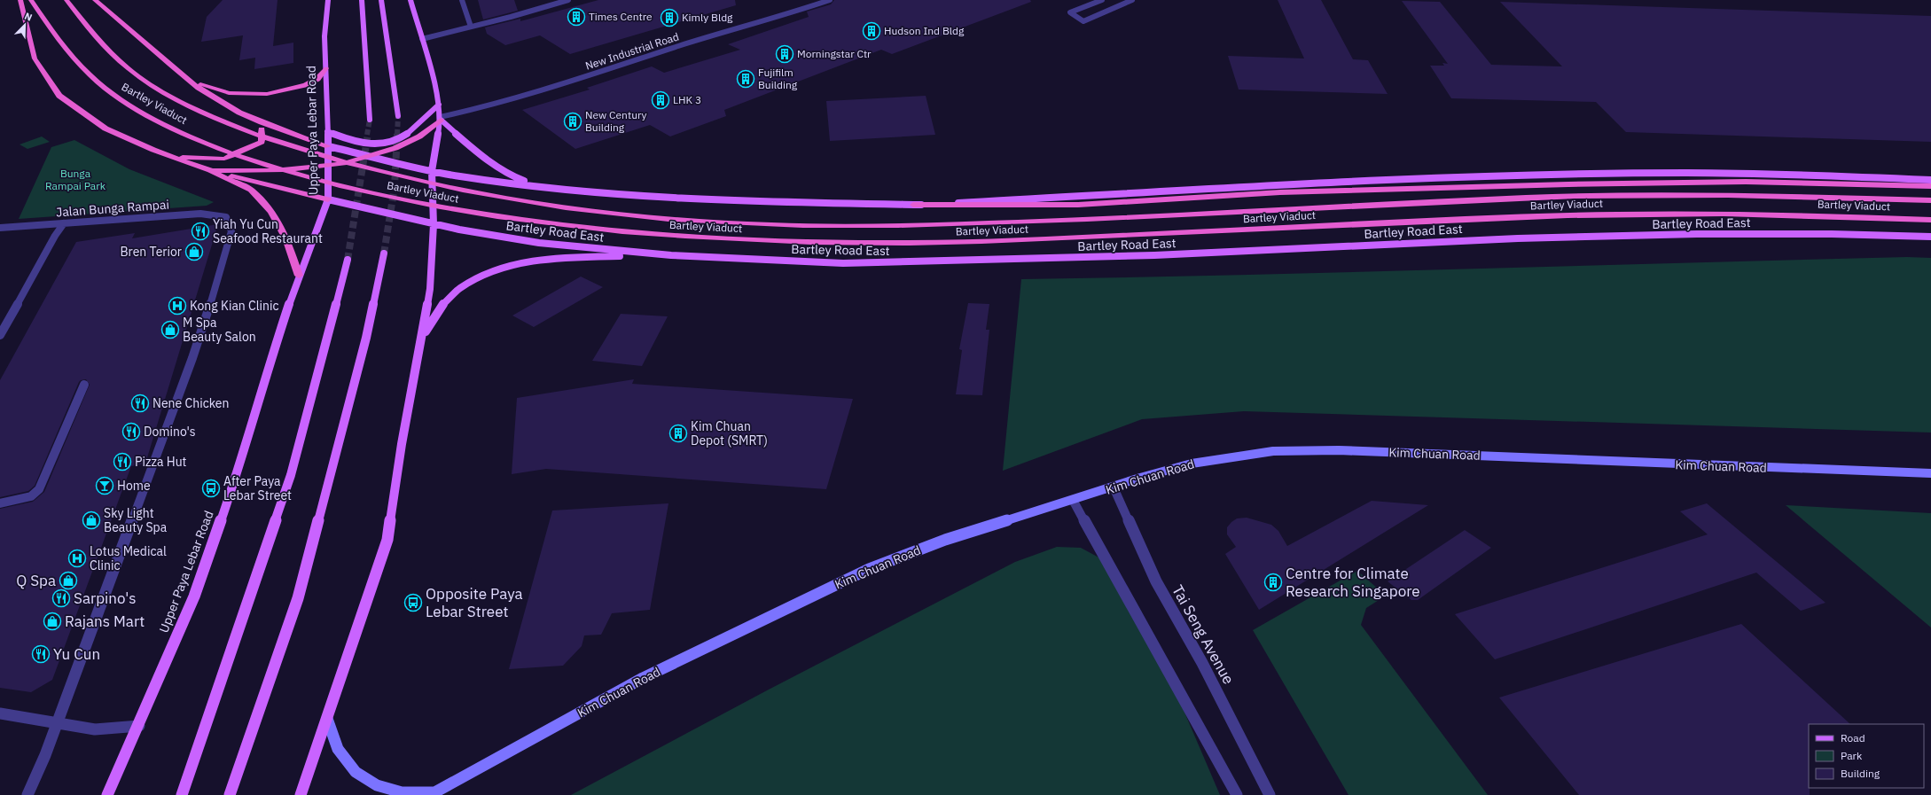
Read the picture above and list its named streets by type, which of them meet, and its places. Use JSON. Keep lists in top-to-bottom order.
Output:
{
  "streets": {
    "highway": ["Bartley Viaduct"],
    "main road": ["Upper Paya Lebar Road", "Bartley Road East", "Kim Chuan Road"],
    "street": ["New Industrial Road", "Jalan Bunga Rampai", "Tai Seng Avenue"]
  },
  "crossings": [
    ["Upper Paya Lebar Road", "Bartley Road East"],
    ["Kim Chuan Road", "Tai Seng Avenue"]
  ],
  "parks": ["Bunga Rampai Park"],
  "places": {
    "building": [
      "Times Centre",
      "Kimly Bldg",
      "Hudson Ind Bldg",
      "Morningstar Ctr",
      "Fujifilm Building",
      "LHK 3",
      "New Century Building",
      "Kim Chuan Depot (SMRT)",
      "Centre for Climate Research Singapore"
    ],
    "restaurant": [
      "Yiah Yu Cun Seafood Restaurant",
      "Nene Chicken",
      "Domino's",
      "Pizza Hut",
      "Sarpino's",
      "Yu Cun"
    ],
    "shop": [
      "Bren Terior",
      "M Spa Beauty Salon",
      "Sky Light Beauty Spa",
      "Q Spa",
      "Rajans Mart"
    ],
    "hospital": ["Kong Kian Clinic", "Lotus Medical Clinic"],
    "bar": ["Home"],
    "bus stop": ["After Paya Lebar Street", "Opposite Paya Lebar Street"]
  },
  "legend": ["Road", "Park", "Building"],
  "north": "top right"
}
